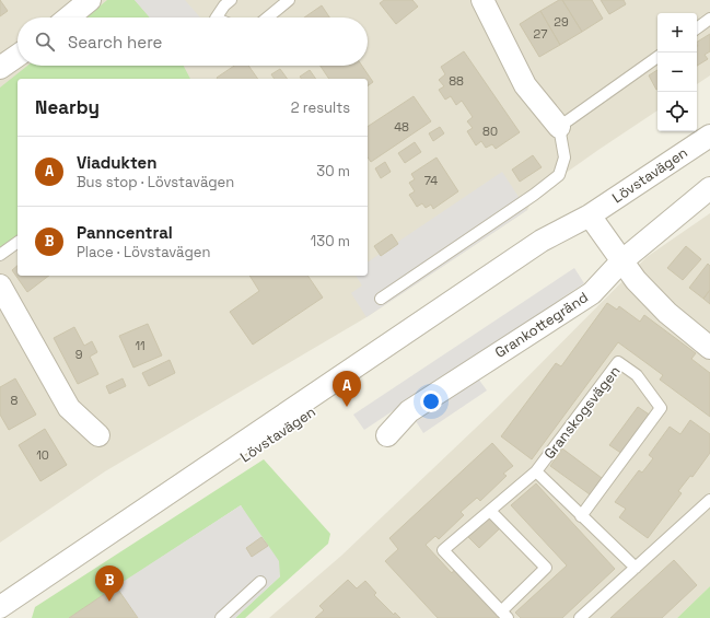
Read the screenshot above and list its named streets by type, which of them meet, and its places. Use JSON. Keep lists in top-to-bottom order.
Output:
{
  "streets": {
    "street": ["Lövstavägen", "Grankottegränd"],
    "lane": ["Granskogsvägen"]
  },
  "house_numbers": [
    "29",
    "27",
    "88",
    "48",
    "80",
    "74",
    "11",
    "9",
    "8",
    "10"
  ],
  "page": {
    "map_buttons": ["+", "−"],
    "search": "Search here",
    "heading": ["Nearby", "2 results"],
    "list": [
      {
        "mark": "A",
        "name": "Viadukten",
        "note": "Bus stop · Lövstavägen",
        "value": "30 m"
      },
      {
        "mark": "B",
        "name": "Panncentral",
        "note": "Place · Lövstavägen",
        "value": "130 m"
      }
    ],
    "pins": ["A", "B"]
  }
}
